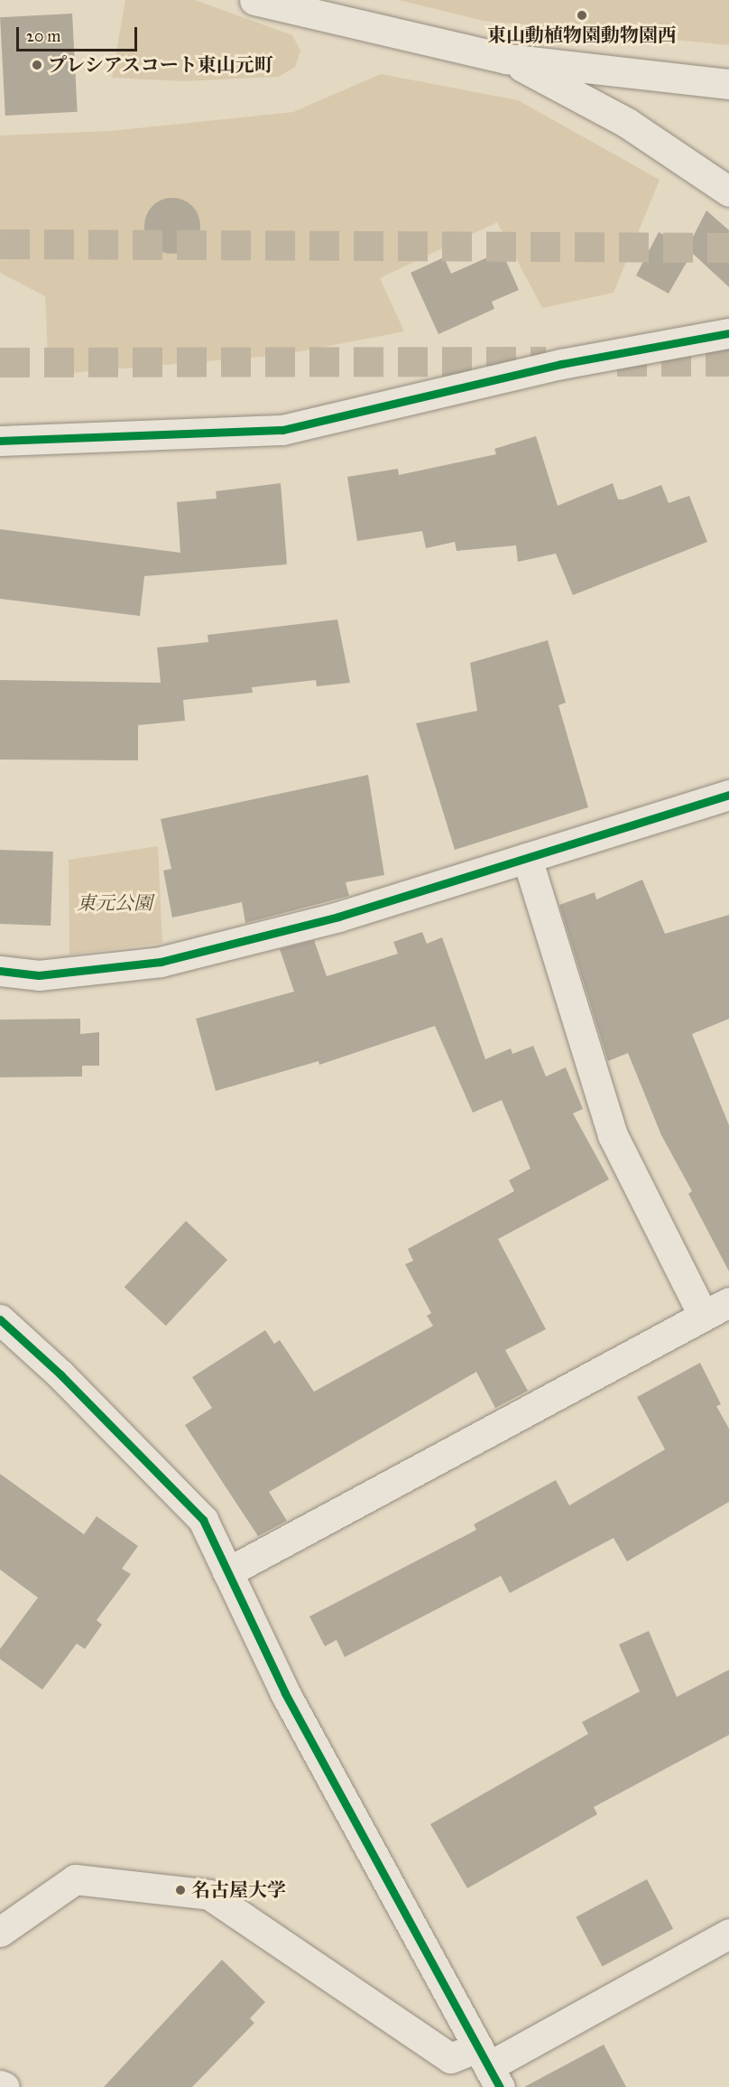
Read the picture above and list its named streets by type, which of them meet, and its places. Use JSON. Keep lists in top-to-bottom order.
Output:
{
  "parks": ["東元公園"],
  "places": ["東山動植物園動物園西", "プレシアスコート東山元町", "名古屋大学"],
  "scale_bar": "20 m"
}
